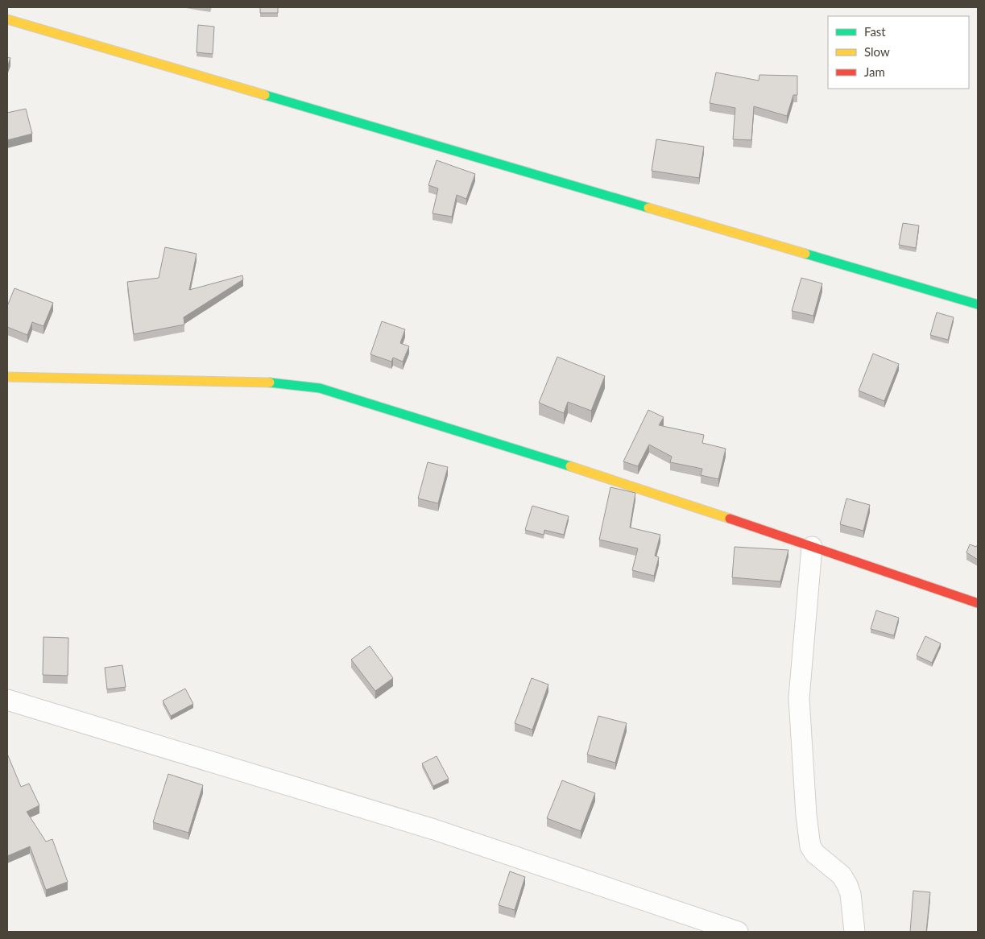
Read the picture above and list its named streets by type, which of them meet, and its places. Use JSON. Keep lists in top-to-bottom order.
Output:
{
  "legend": ["Fast", "Slow", "Jam"]
}
